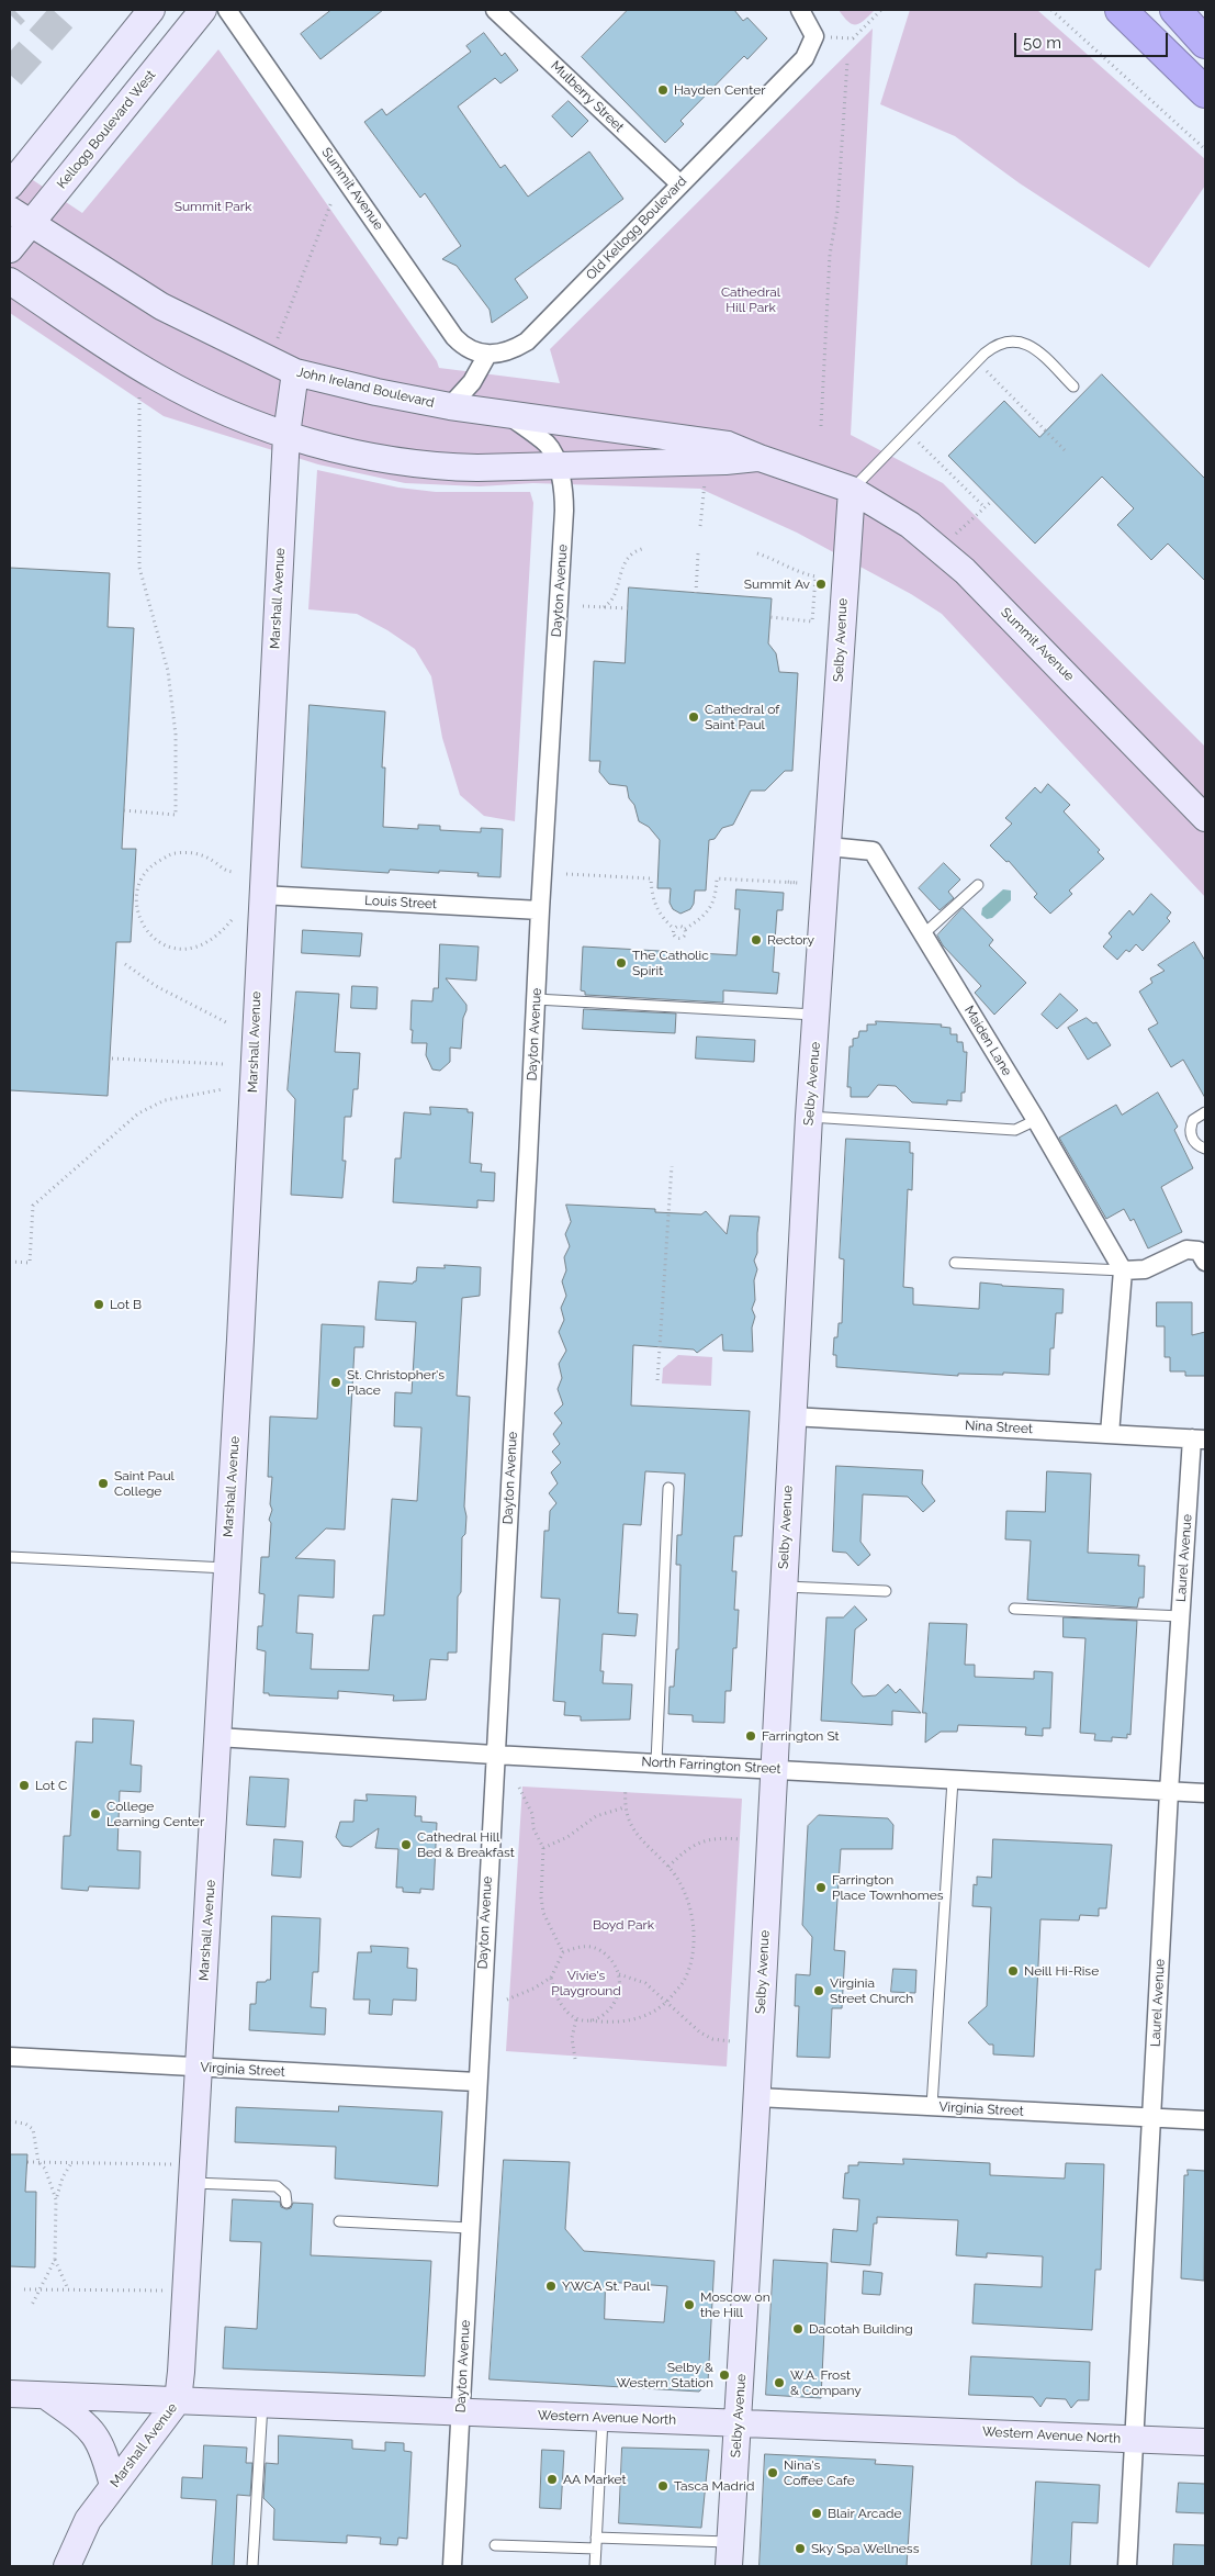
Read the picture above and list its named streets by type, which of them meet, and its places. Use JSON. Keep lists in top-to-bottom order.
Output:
{
  "streets": {
    "street": [
      "Mulberry Street",
      "Kellogg Boulevard West",
      "Summit Avenue",
      "Old Kellogg Boulevard",
      "John Ireland Boulevard",
      "Dayton Avenue",
      "Marshall Avenue",
      "Selby Avenue",
      "Louis Street",
      "Maiden Lane",
      "Nina Street",
      "Laurel Avenue",
      "North Farrington Street",
      "Virginia Street",
      "Western Avenue North"
    ]
  },
  "crossings": [
    ["Mulberry Street", "Old Kellogg Boulevard"],
    ["Kellogg Boulevard West", "John Ireland Boulevard"],
    ["Summit Avenue", "Old Kellogg Boulevard"],
    ["Summit Avenue", "John Ireland Boulevard"],
    ["Summit Avenue", "Selby Avenue"],
    ["John Ireland Boulevard", "Dayton Avenue"],
    ["John Ireland Boulevard", "Marshall Avenue"],
    ["John Ireland Boulevard", "Selby Avenue"],
    ["Dayton Avenue", "Louis Street"],
    ["Dayton Avenue", "North Farrington Street"],
    ["Dayton Avenue", "Virginia Street"],
    ["Dayton Avenue", "Western Avenue North"],
    ["Marshall Avenue", "Louis Street"],
    ["Marshall Avenue", "North Farrington Street"],
    ["Marshall Avenue", "Virginia Street"],
    ["Marshall Avenue", "Western Avenue North"],
    ["Selby Avenue", "Maiden Lane"],
    ["Selby Avenue", "Nina Street"],
    ["Selby Avenue", "North Farrington Street"],
    ["Selby Avenue", "Virginia Street"],
    ["Selby Avenue", "Western Avenue North"],
    ["Nina Street", "Laurel Avenue"],
    ["Laurel Avenue", "North Farrington Street"],
    ["Laurel Avenue", "Virginia Street"],
    ["Laurel Avenue", "Western Avenue North"]
  ],
  "parks": [
    "Summit Park",
    "Cathedral Hill Park",
    "Boyd Park",
    "Vivie's Playground"
  ],
  "places": [
    "Hayden Center",
    "Summit Av",
    "Cathedral of Saint Paul",
    "Rectory",
    "The Catholic Spirit",
    "Lot B",
    "St. Christopher's Place",
    "Saint Paul College",
    "Farrington St",
    "Lot C",
    "College Learning Center",
    "Cathedral Hill Bed & Breakfast",
    "Farrington Place Townhomes",
    "Neill Hi-Rise",
    "Virginia Street Church",
    "YWCA St. Paul",
    "Moscow on the Hill",
    "Dacotah Building",
    "Selby & Western Station",
    "W.A. Frost & Company",
    "Nina's Coffee Cafe",
    "AA Market",
    "Tasca Madrid",
    "Blair Arcade",
    "Sky Spa Wellness"
  ],
  "scale_bar": "50 m"
}
